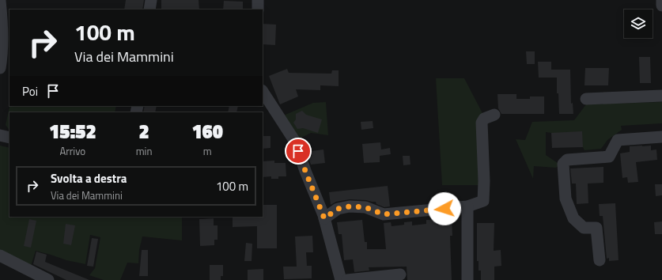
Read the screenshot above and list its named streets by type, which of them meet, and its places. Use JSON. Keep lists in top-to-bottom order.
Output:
{
  "page": {
    "turn": ["100 m", "Via dei Mammini"],
    "then": "Poi",
    "eta": [
      "15:52",
      "Arrivo",
      "2",
      "min",
      "160",
      "m"
    ],
    "list": [
      {
        "name": "Svolta a destra",
        "note": "Via dei Mammini",
        "value": "100 m"
      }
    ]
  }
}
